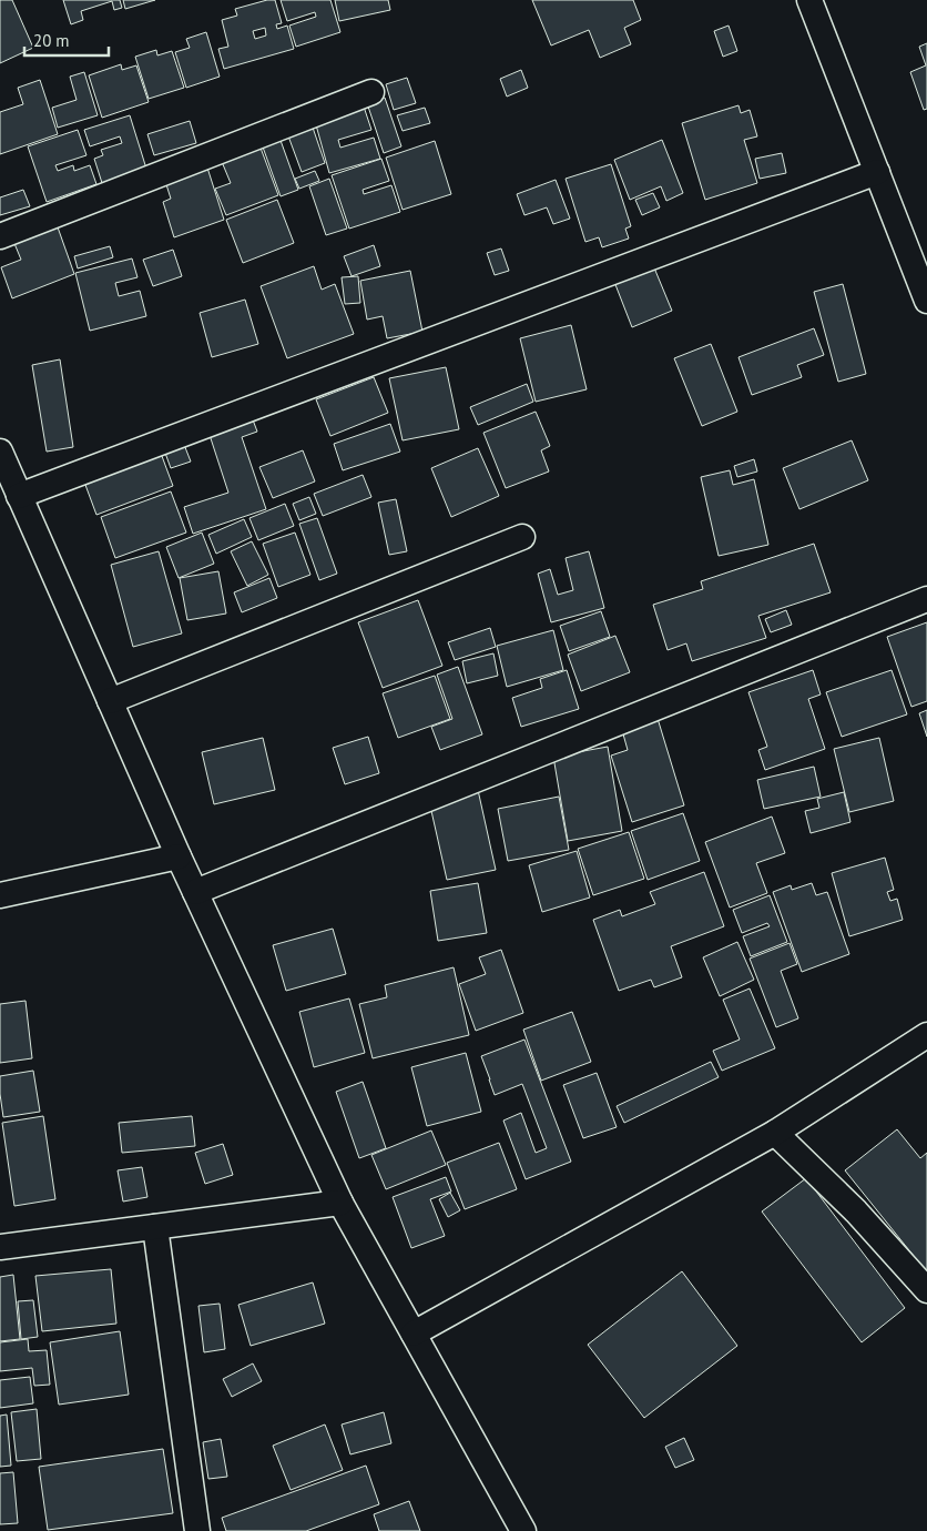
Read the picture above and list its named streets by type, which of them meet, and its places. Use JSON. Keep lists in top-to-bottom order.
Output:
{
  "scale_bar": "20 m"
}
